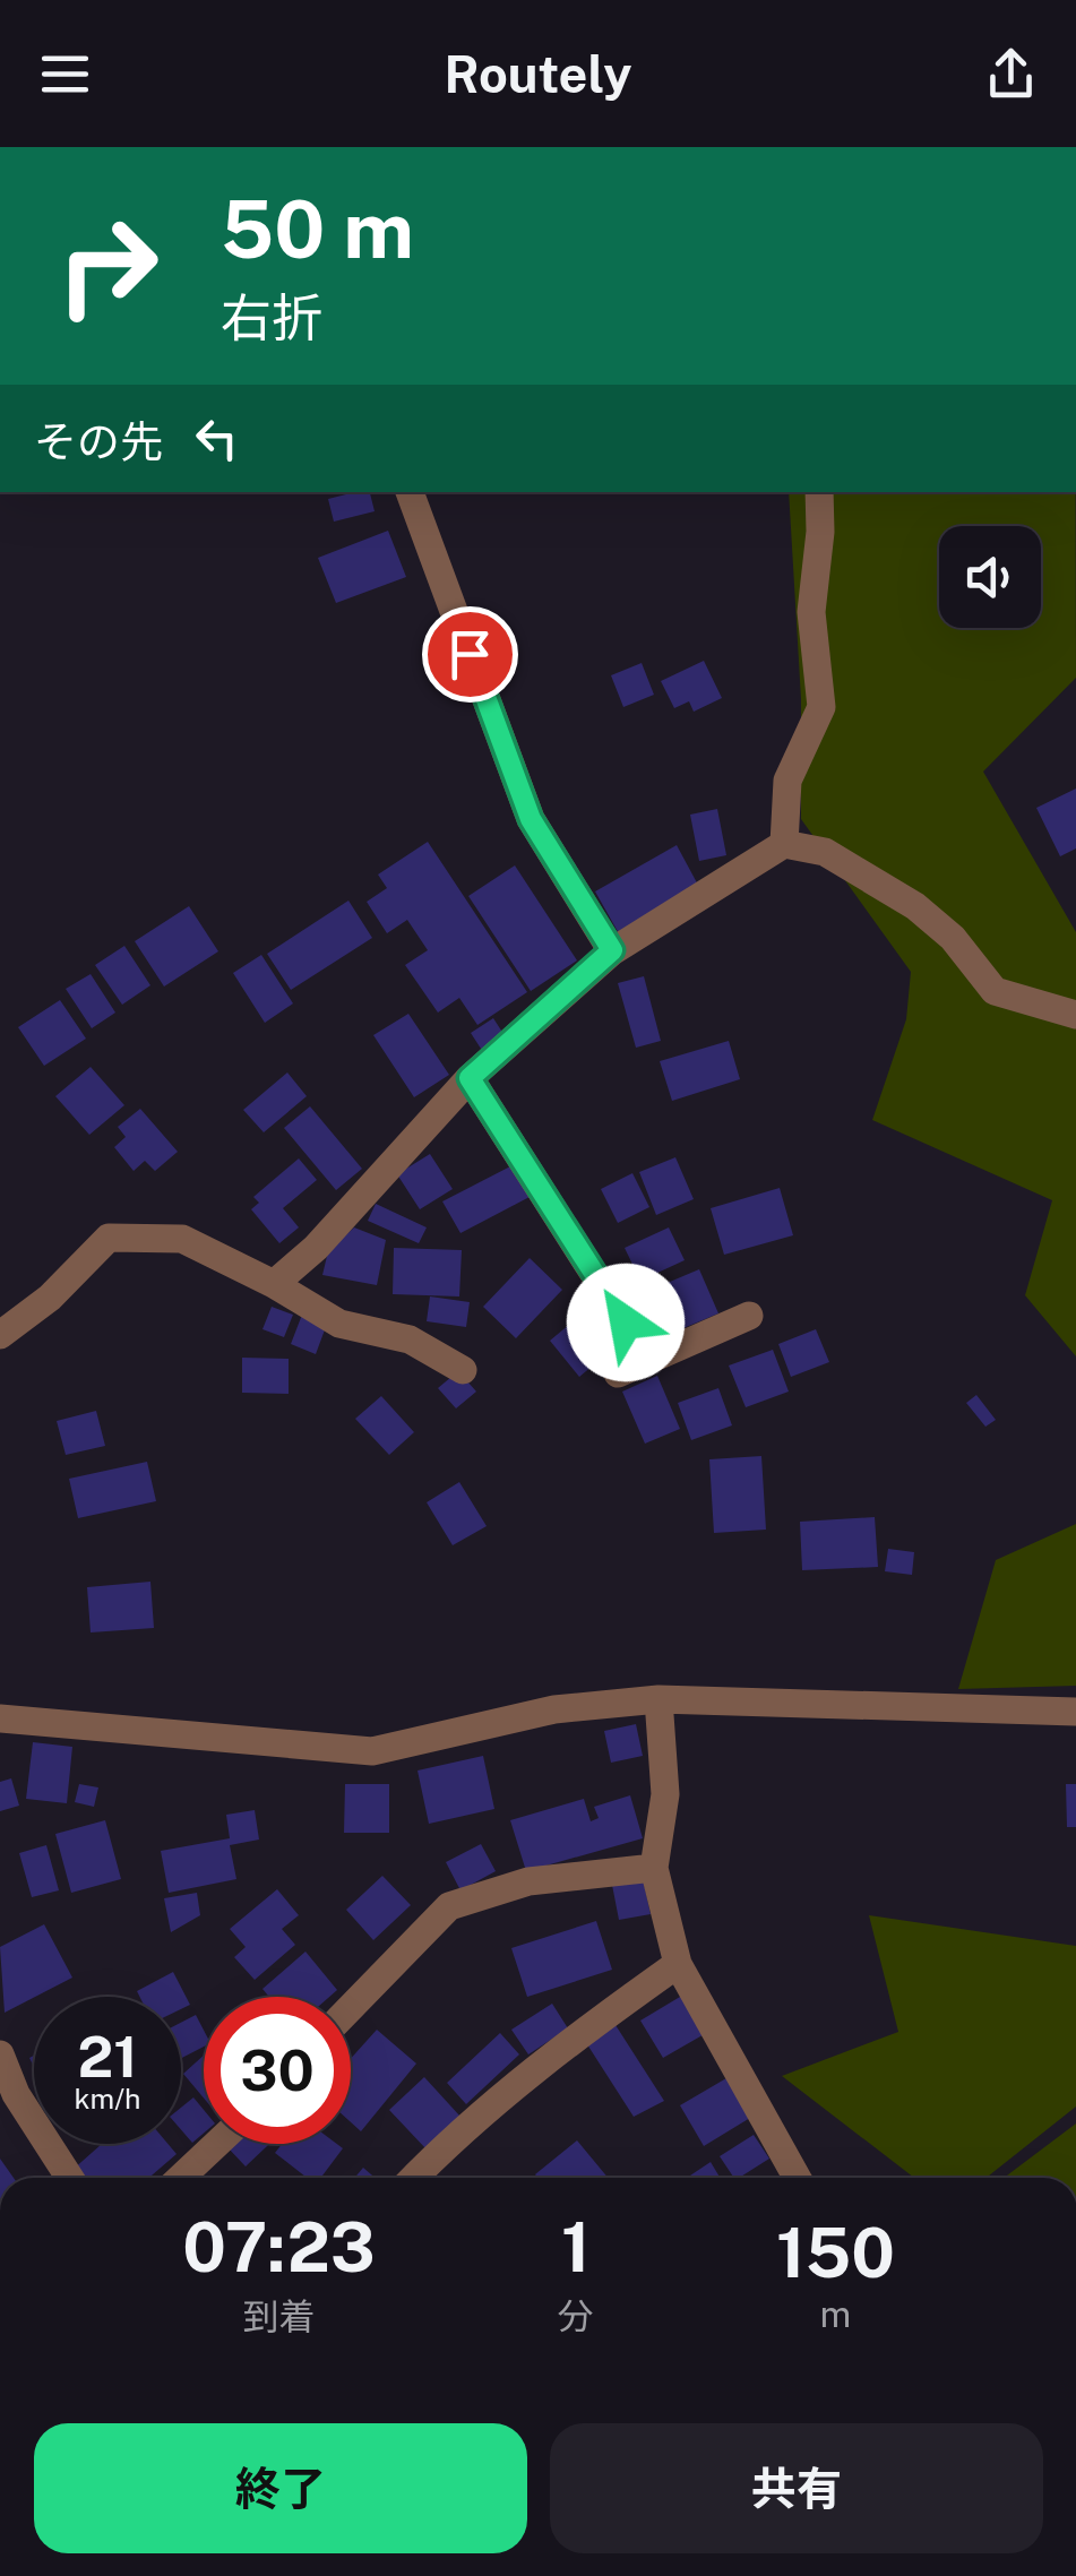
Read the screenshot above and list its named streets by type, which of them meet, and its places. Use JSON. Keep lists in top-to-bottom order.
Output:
{
  "page": {
    "header": "Routely",
    "turn": ["50 m", "右折"],
    "then": "その先",
    "speed": "21 km/h",
    "limit": "30",
    "eta": [
      "07:23",
      "到着",
      "1",
      "分",
      "150",
      "m"
    ],
    "buttons": ["終了", "共有"]
  }
}
